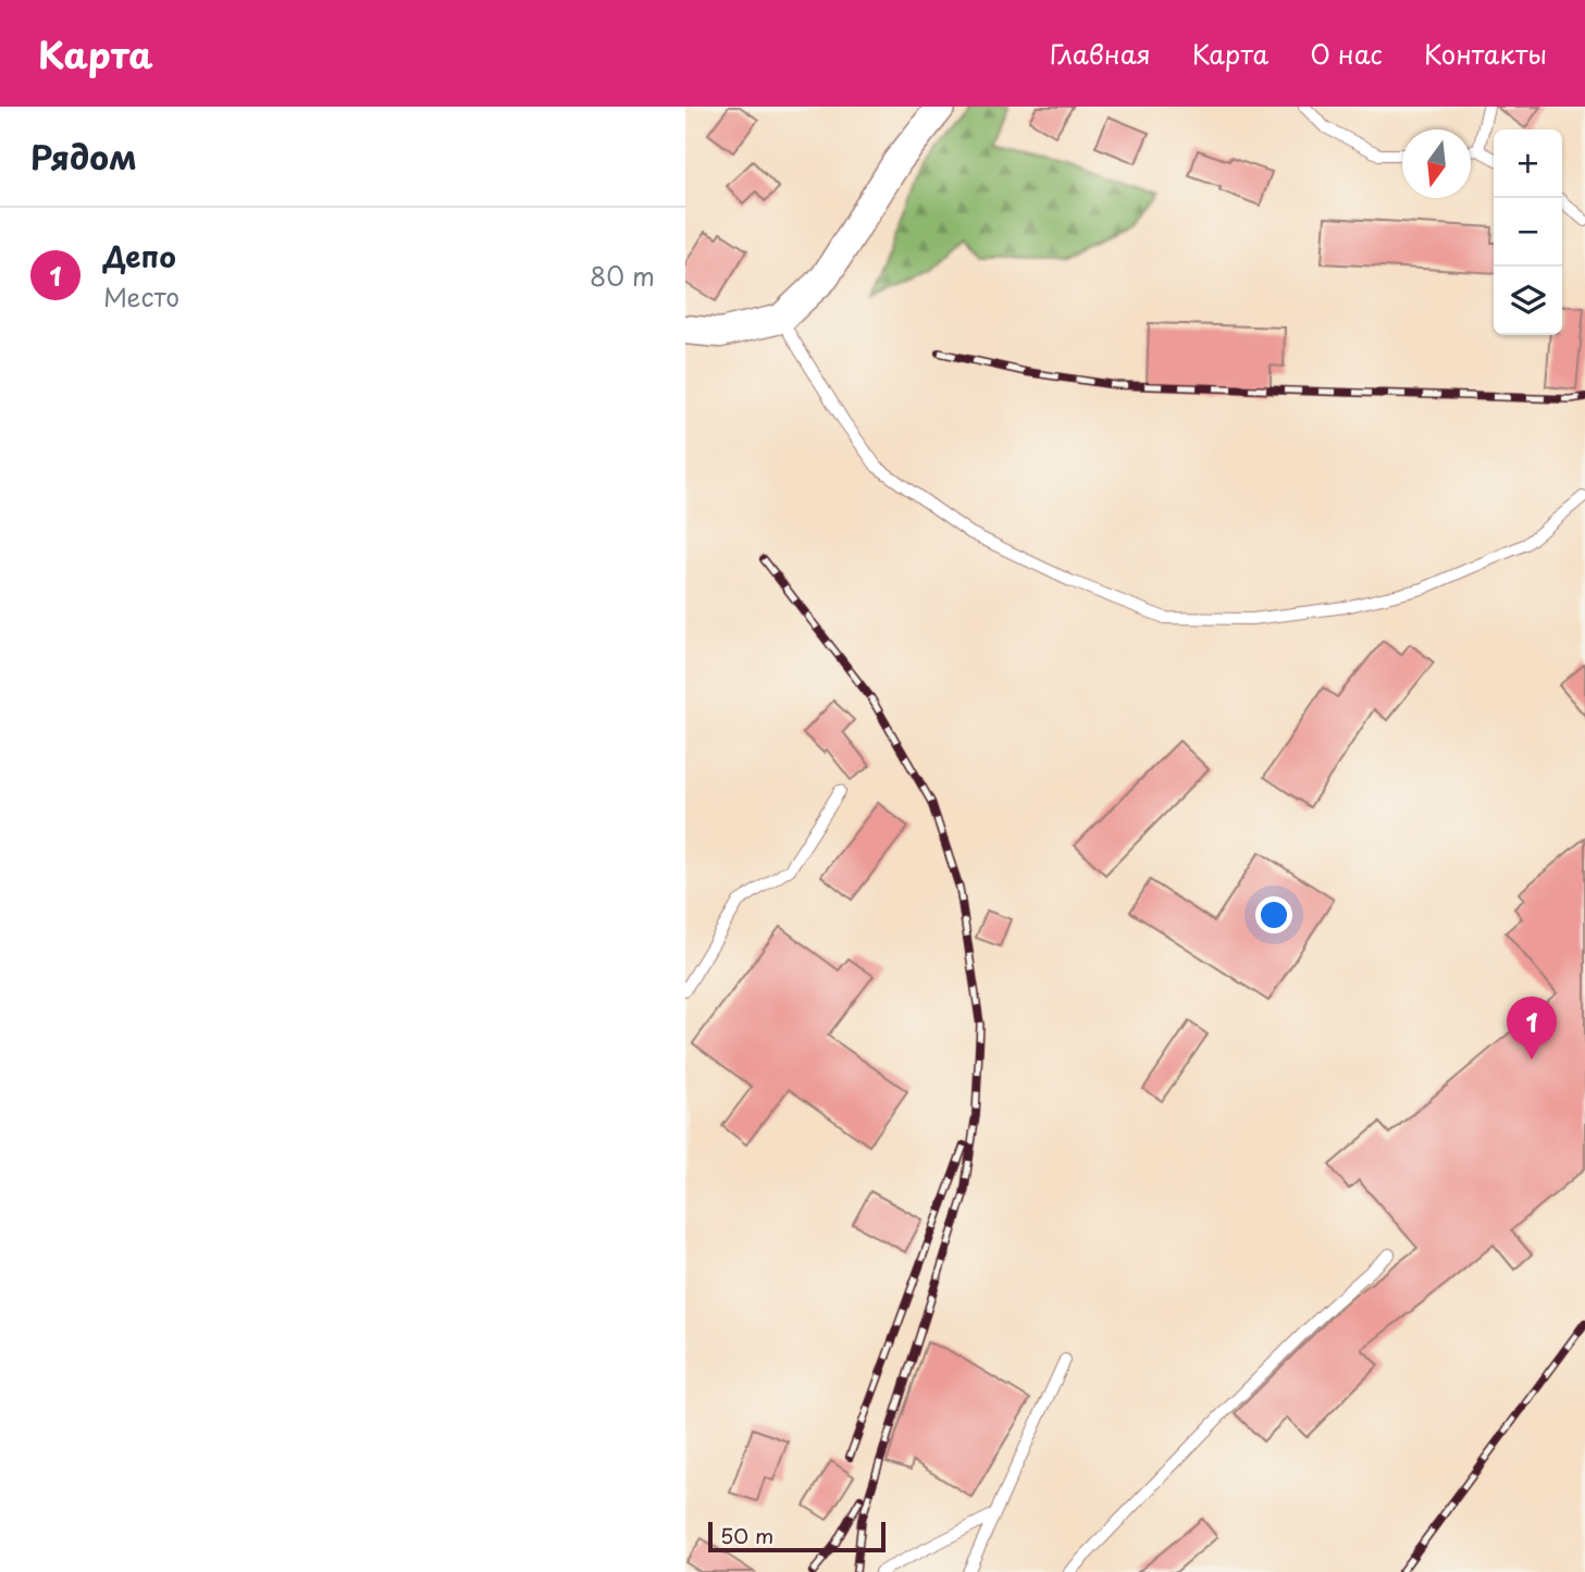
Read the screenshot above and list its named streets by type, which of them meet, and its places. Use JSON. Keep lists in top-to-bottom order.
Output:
{
  "scale_bar": "50 m",
  "north": "bottom",
  "page": {
    "header": "Карта",
    "nav": [
      "Главная",
      "Карта",
      "О нас",
      "Контакты"
    ],
    "heading": "Рядом",
    "map_buttons": ["+", "−"],
    "list": [
      {
        "mark": "1",
        "name": "Депо",
        "note": "Место",
        "value": "80 m"
      }
    ],
    "pins": "1",
    "scale": "50 m"
  }
}
